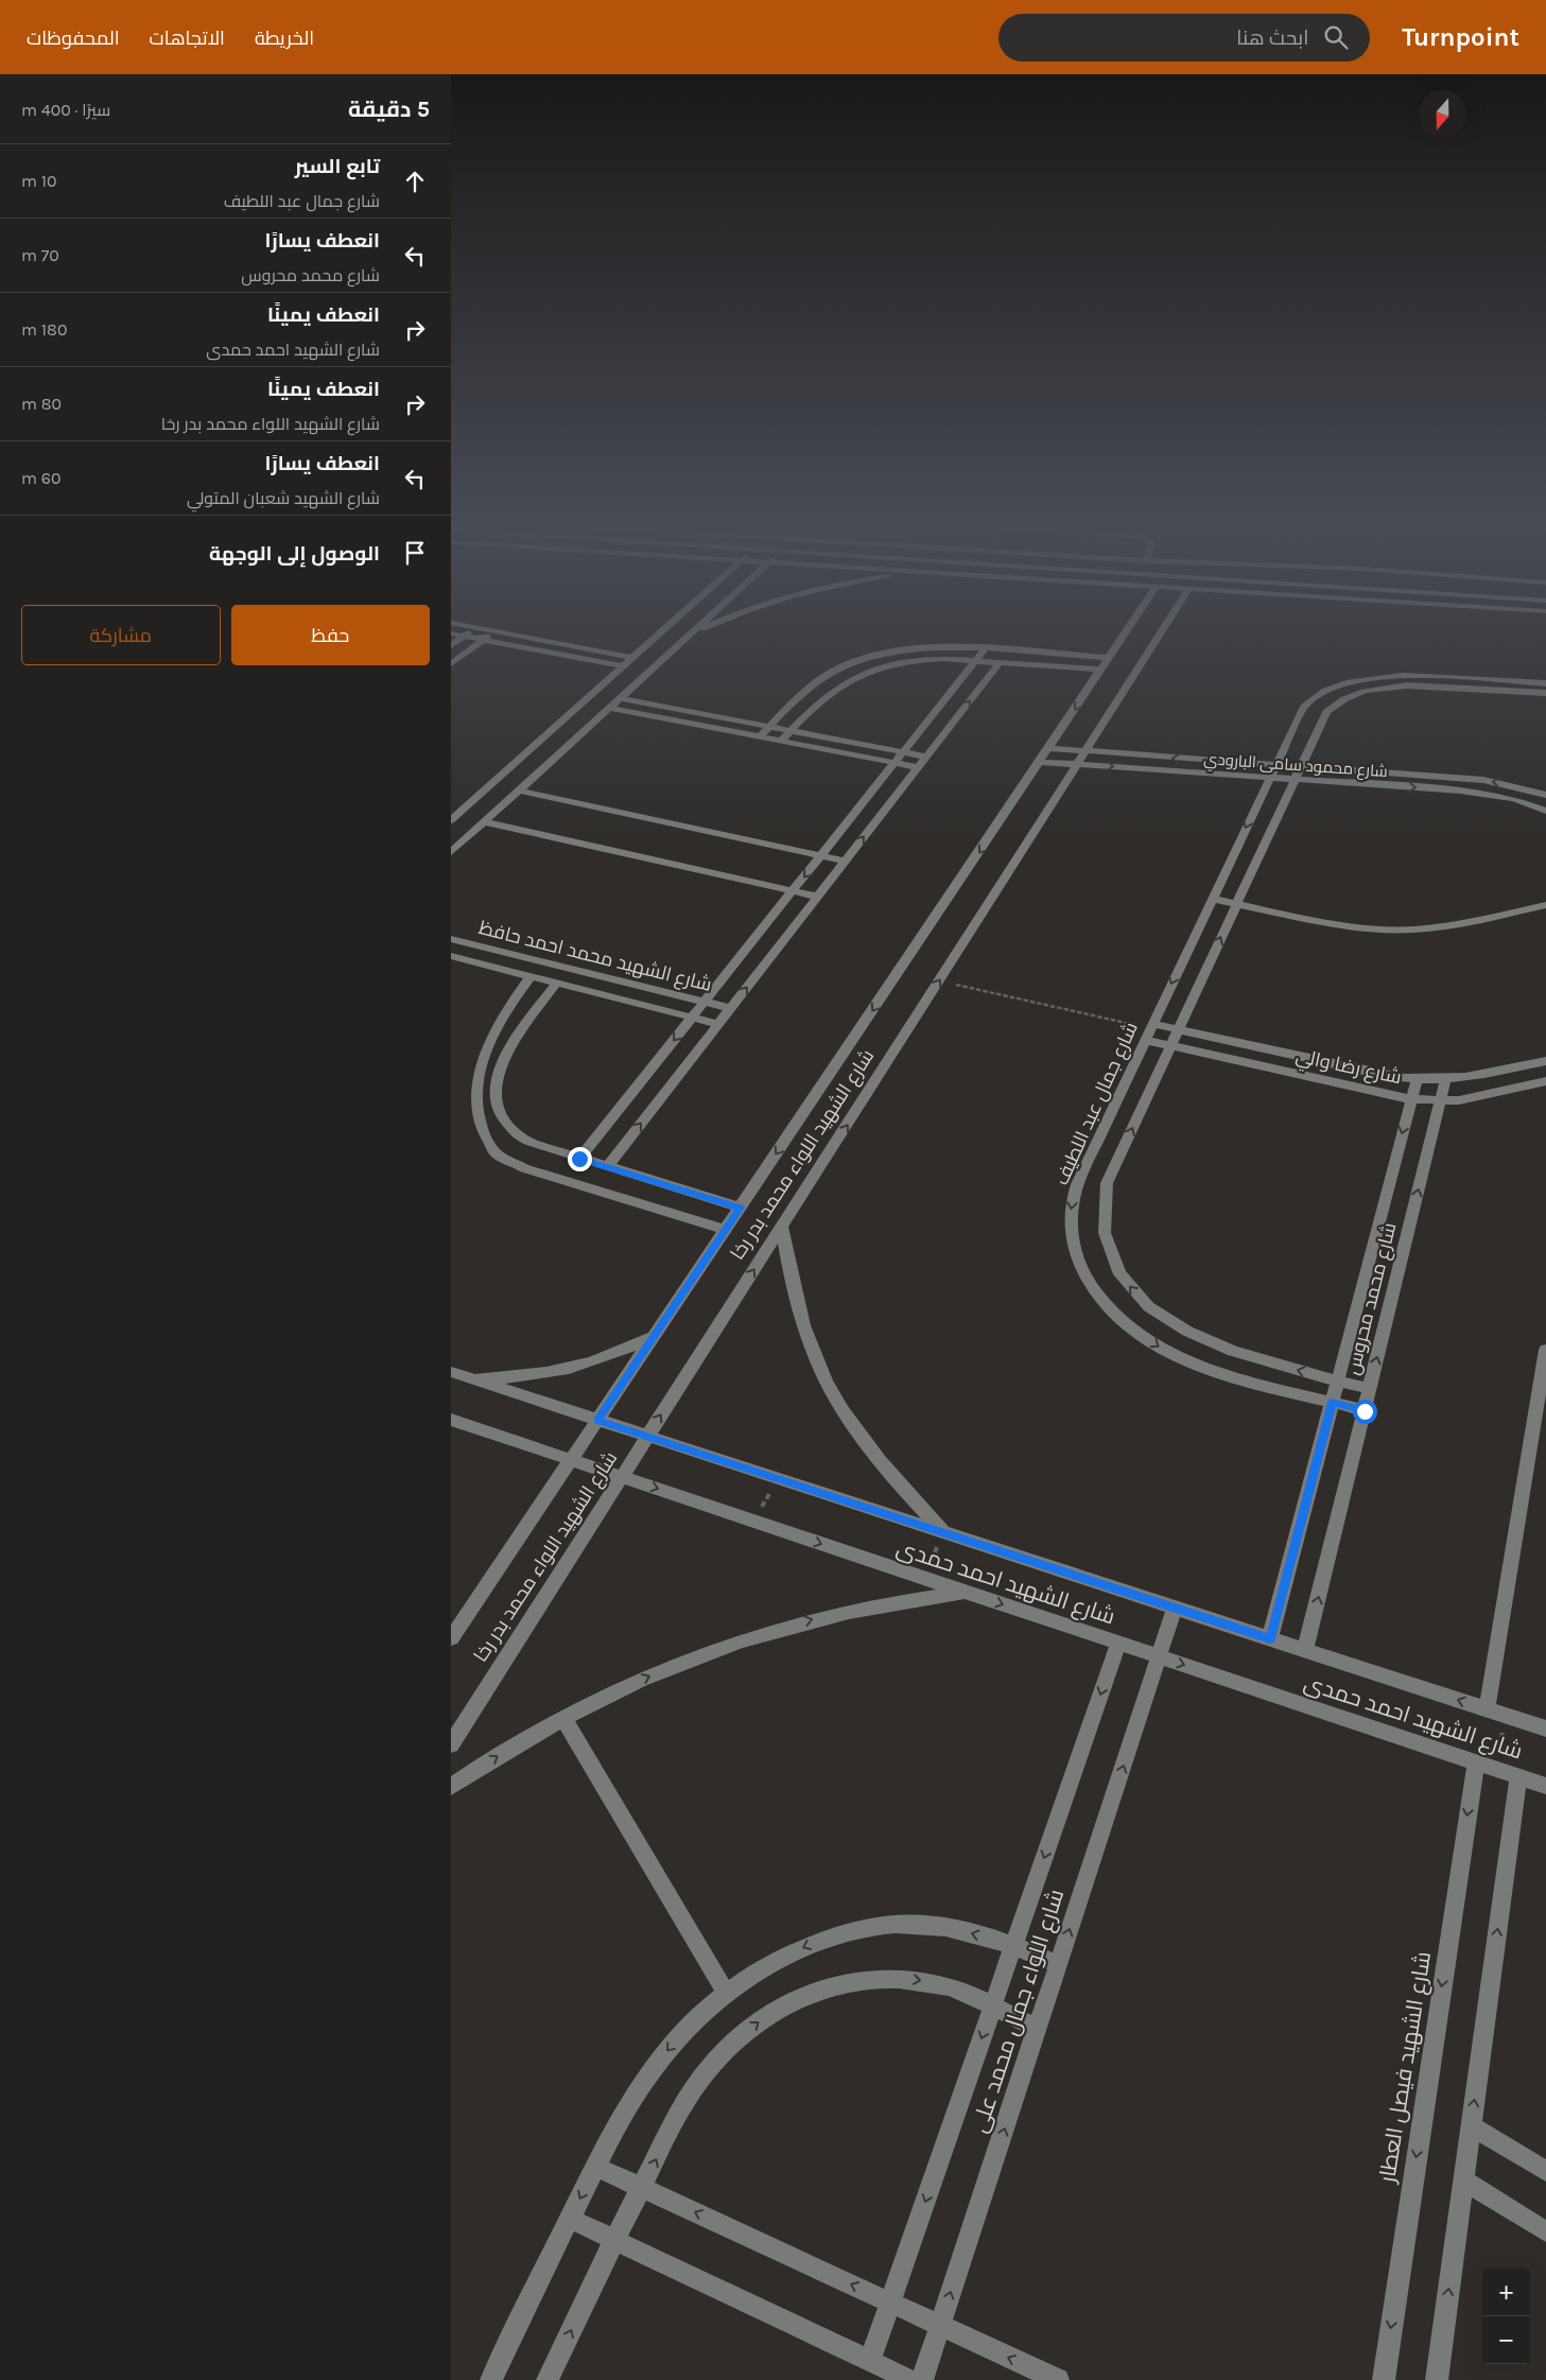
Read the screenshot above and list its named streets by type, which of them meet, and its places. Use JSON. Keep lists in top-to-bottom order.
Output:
{
  "streets": {
    "street": [
      "شارع محمود سامى البارودي",
      "شارع الشهيد محمد احمد حافظ",
      "شارع رضا والي",
      "شارع جمال عبد اللطيف",
      "شارع الشهيد اللواء محمد بدر رخا",
      "شارع محمد محروس",
      "شارع الشهيد احمد حمدى",
      "شارع اللواء جمال محمد على",
      "شارع الشهيد فيصل العطار"
    ]
  },
  "crossings": [
    ["شارع محمود سامى البارودي", "شارع جمال عبد اللطيف"],
    ["شارع محمود سامى البارودي", "شارع الشهيد اللواء محمد بدر رخا"],
    ["شارع رضا والي", "شارع جمال عبد اللطيف"],
    ["شارع رضا والي", "شارع محمد محروس"],
    ["شارع جمال عبد اللطيف", "شارع محمد محروس"],
    ["شارع الشهيد اللواء محمد بدر رخا", "شارع الشهيد احمد حمدى"],
    ["شارع محمد محروس", "شارع الشهيد احمد حمدى"],
    ["شارع الشهيد احمد حمدى", "شارع اللواء جمال محمد على"],
    ["شارع الشهيد احمد حمدى", "شارع الشهيد فيصل العطار"]
  ],
  "north": "bottom",
  "page": {
    "header": "Turnpoint",
    "search": "ابحث هنا",
    "nav": ["الخريطة", "الاتجاهات", "المحفوظات"],
    "heading": ["5 دقيقة", "سيرًا · 400 m"],
    "list": [
      ["تابع السير", "شارع جمال عبد اللطيف", "10 m"],
      ["انعطف يسارًا", "شارع محمد محروس", "70 m"],
      ["انعطف يمينًا", "شارع الشهيد احمد حمدى", "180 m"],
      ["انعطف يمينًا", "شارع الشهيد اللواء محمد بدر رخا", "80 m"],
      ["انعطف يسارًا", "شارع الشهيد شعبان المتولي", "60 m"],
      "الوصول إلى الوجهة"
    ],
    "buttons": ["حفظ", "مشاركة"],
    "map_buttons": ["+", "−"]
  }
}
